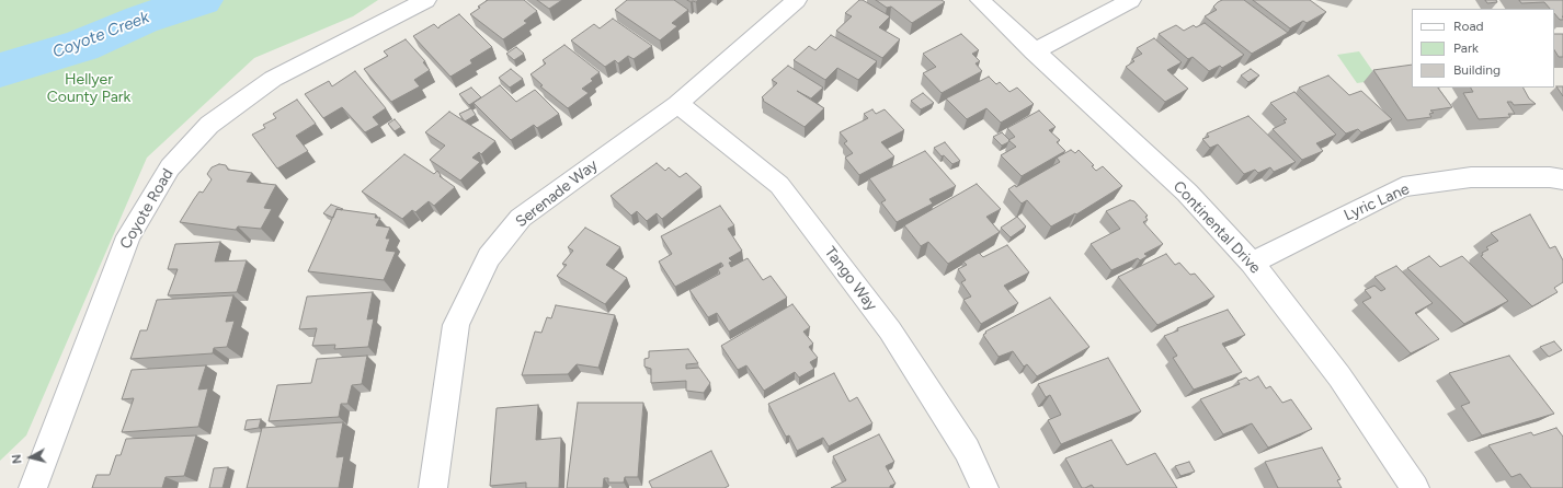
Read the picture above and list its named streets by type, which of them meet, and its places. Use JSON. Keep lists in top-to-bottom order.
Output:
{
  "streets": {
    "street": [
      "Serenade Way",
      "Lyric Lane",
      "Coyote Road",
      "Continental Drive",
      "Tango Way"
    ]
  },
  "crossings": [
    ["Serenade Way", "Tango Way"],
    ["Lyric Lane", "Continental Drive"]
  ],
  "water": ["Coyote Creek"],
  "parks": ["Hellyer County Park"],
  "legend": ["Road", "Park", "Building"],
  "north": "left"
}
